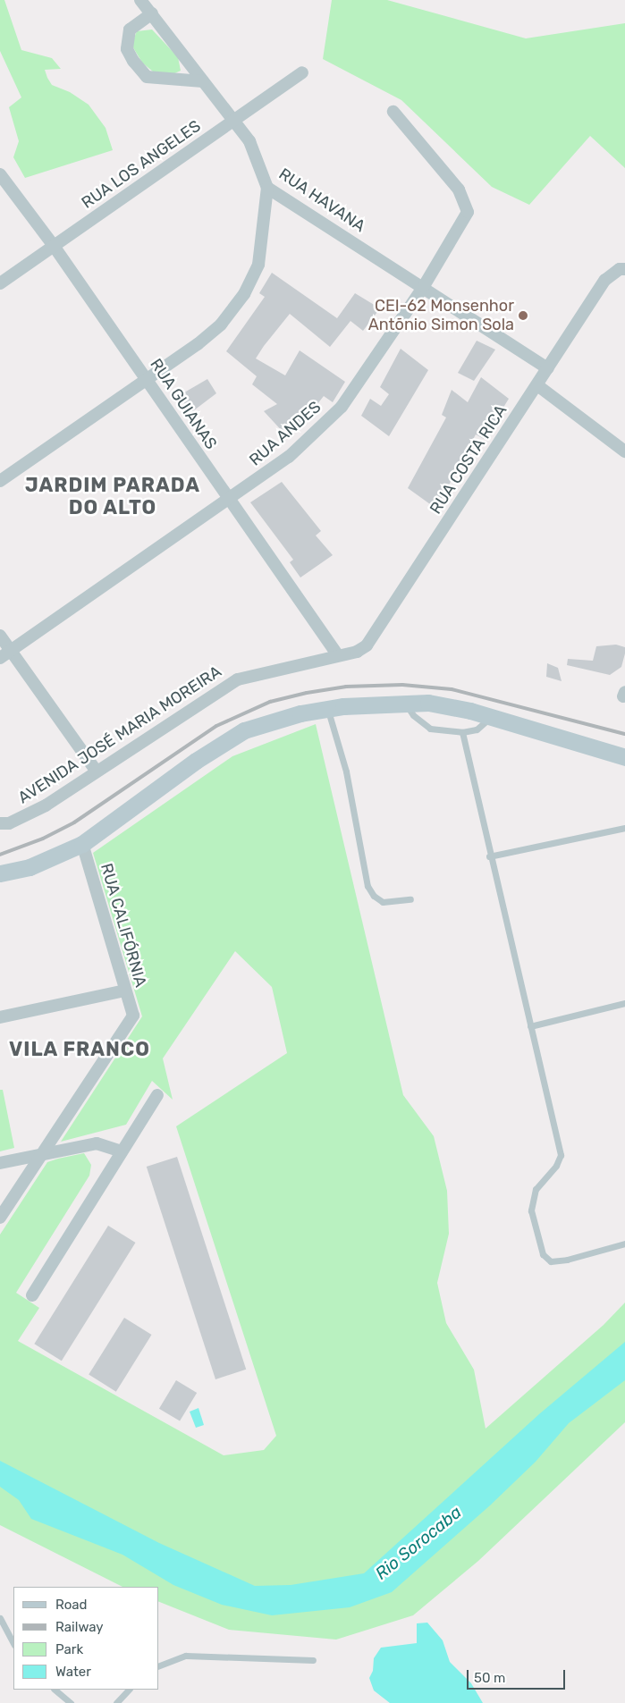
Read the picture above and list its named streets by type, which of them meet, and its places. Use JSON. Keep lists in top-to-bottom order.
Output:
{
  "streets": {
    "street": [
      "RUA LOS ANGELES",
      "RUA HAVANA",
      "RUA GUIANAS",
      "RUA ANDES",
      "RUA COSTA RICA",
      "AVENIDA JOSÉ MARIA MOREIRA",
      "RUA CALIFÓRNIA"
    ]
  },
  "crossings": [
    ["RUA LOS ANGELES", "RUA HAVANA"],
    ["RUA LOS ANGELES", "RUA GUIANAS"],
    ["RUA HAVANA", "RUA ANDES"],
    ["RUA HAVANA", "RUA COSTA RICA"],
    ["RUA GUIANAS", "RUA ANDES"],
    ["RUA GUIANAS", "RUA COSTA RICA"],
    ["RUA GUIANAS", "AVENIDA JOSÉ MARIA MOREIRA"],
    ["RUA COSTA RICA", "AVENIDA JOSÉ MARIA MOREIRA"]
  ],
  "districts": ["JARDIM PARADA DO ALTO", "VILA FRANCO"],
  "water": ["Rio Sorocaba"],
  "places": ["CEI-62 Monsenhor Antõnio Simon Sola"],
  "legend": [
    "Road",
    "Railway",
    "Park",
    "Water"
  ],
  "scale_bar": "50 m"
}
